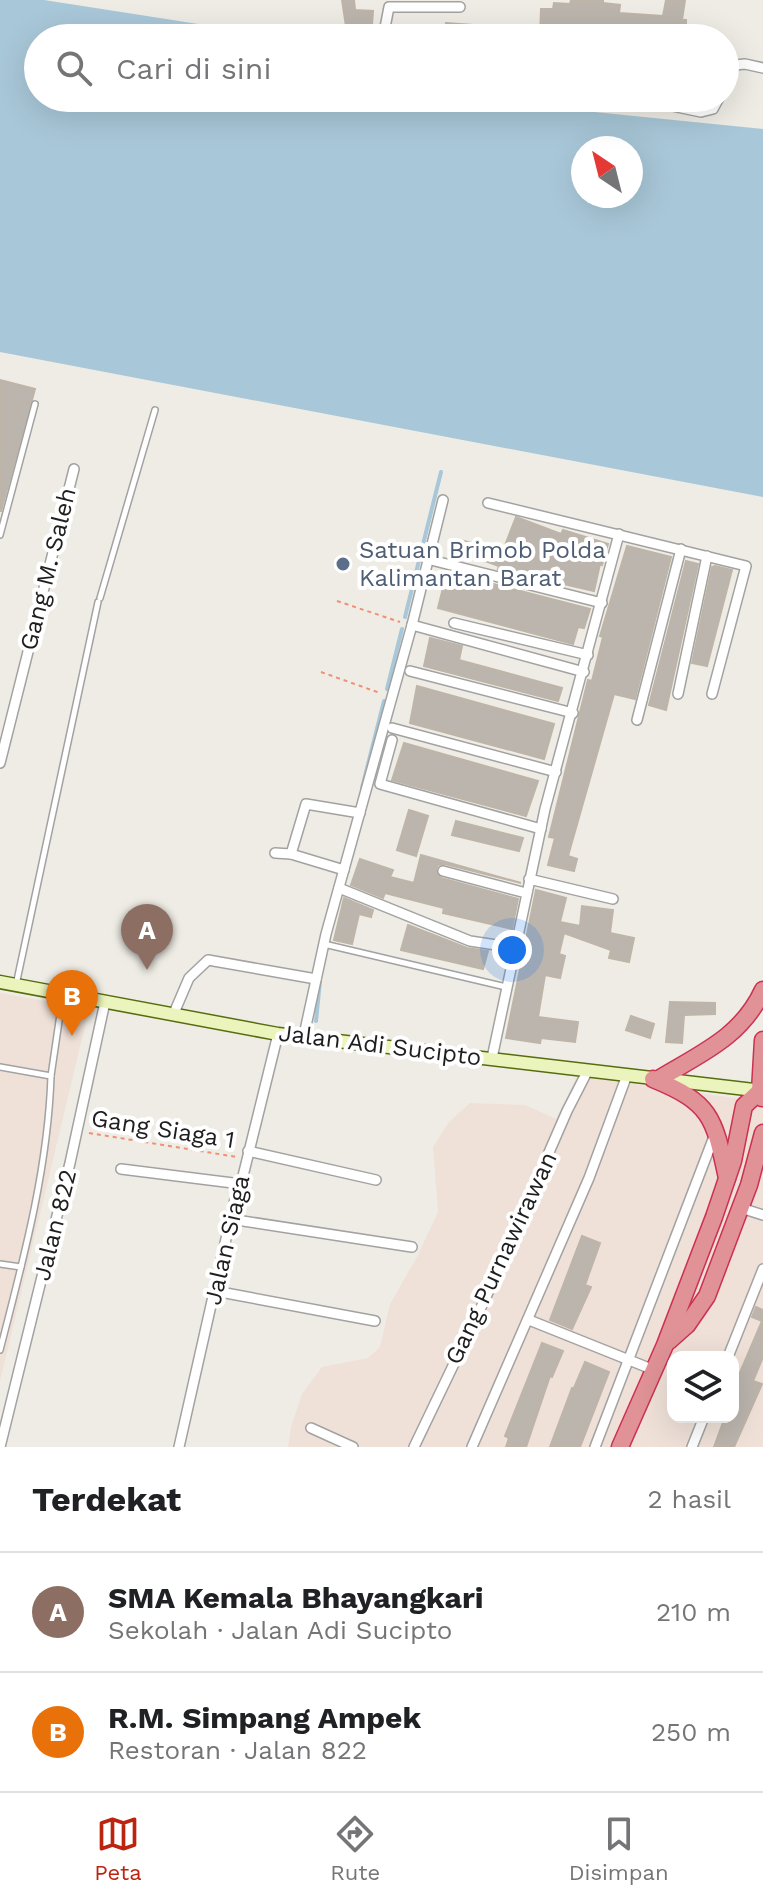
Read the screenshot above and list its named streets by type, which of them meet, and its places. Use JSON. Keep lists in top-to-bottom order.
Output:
{
  "streets": {
    "main road": ["Jalan Adi Sucipto"],
    "street": [
      "Gang M. Saleh",
      "Jalan 822",
      "Jalan Siaga",
      "Gang Purnawirawan"
    ],
    "path": ["Gang Siaga 1"]
  },
  "crossings": [
    ["Jalan Adi Sucipto", "Jalan 822"],
    ["Jalan Adi Sucipto", "Jalan Siaga"],
    ["Jalan Adi Sucipto", "Gang Purnawirawan"],
    ["Gang Siaga 1", "Jalan 822"],
    ["Gang Siaga 1", "Jalan Siaga"]
  ],
  "places": ["Satuan Brimob Polda Kalimantan Barat"],
  "north": "top left",
  "page": {
    "search": "Cari di sini",
    "pins": ["A", "B"],
    "heading": ["Terdekat", "2 hasil"],
    "list": [
      {
        "mark": "A",
        "name": "SMA Kemala Bhayangkari",
        "note": "Sekolah · Jalan Adi Sucipto",
        "value": "210 m"
      },
      {
        "mark": "B",
        "name": "R.M. Simpang Ampek",
        "note": "Restoran · Jalan 822",
        "value": "250 m"
      }
    ],
    "nav": ["Peta", "Rute", "Disimpan"]
  }
}
